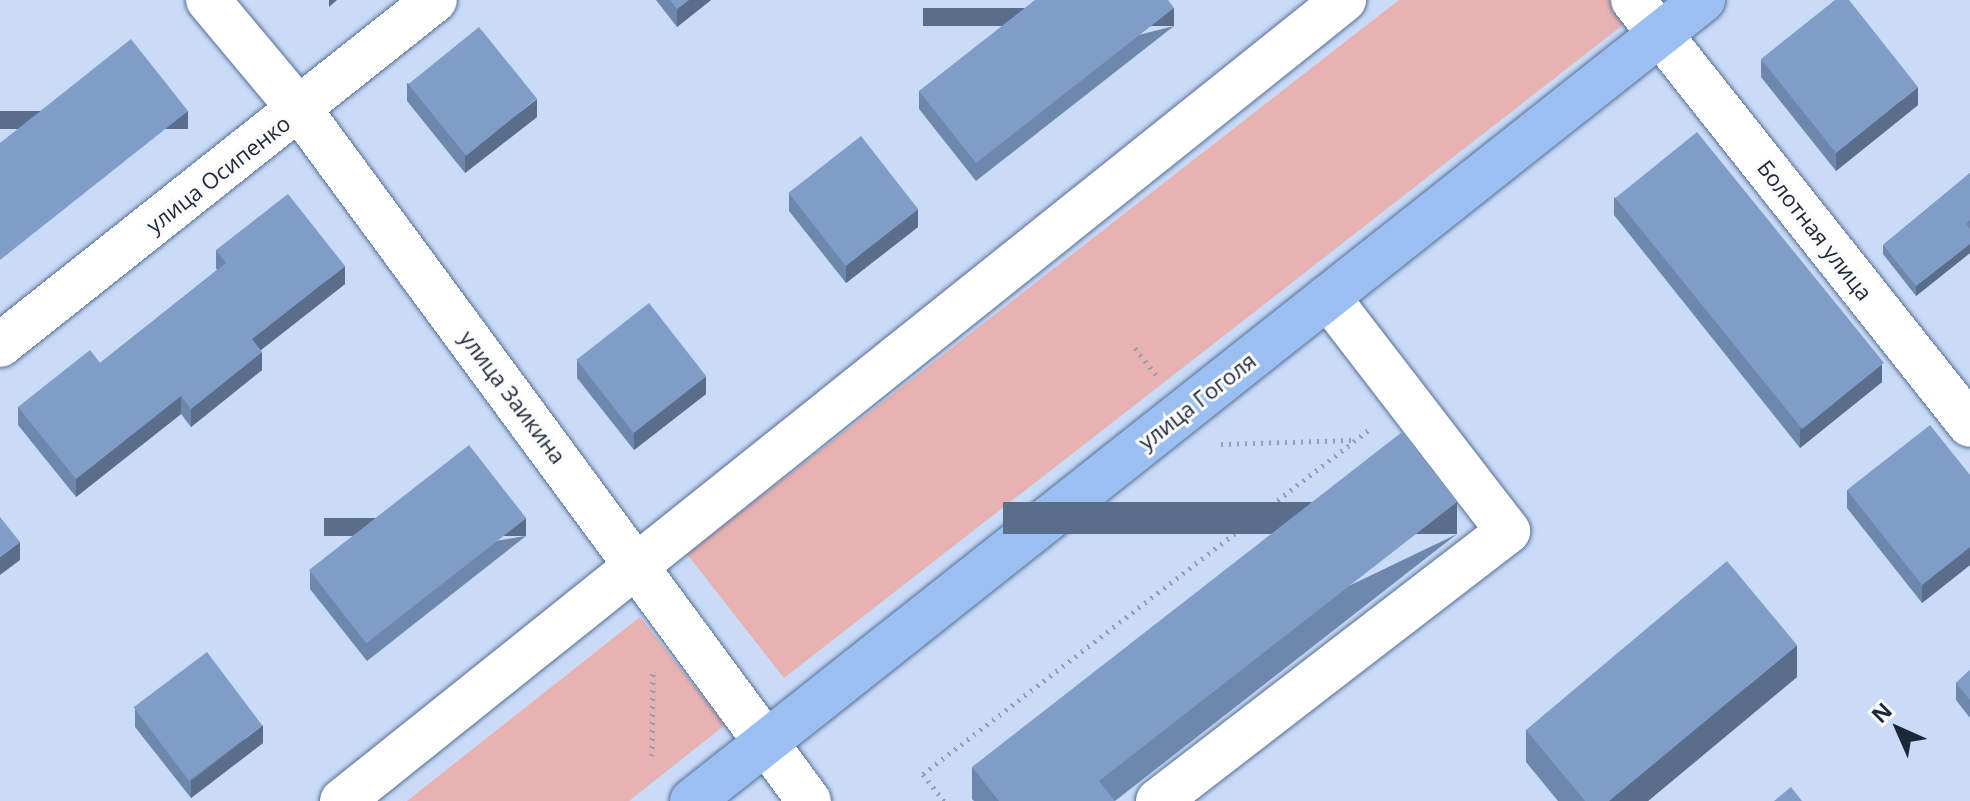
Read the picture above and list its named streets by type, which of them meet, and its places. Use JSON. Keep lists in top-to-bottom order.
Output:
{
  "streets": {
    "main road": ["улица Гоголя"],
    "street": ["улица Осипенко", "Болотная улица", "улица Заикина"]
  },
  "crossings": [
    ["улица Осипенко", "улица Заикина"],
    ["Болотная улица", "улица Гоголя"],
    ["улица Заикина", "улица Гоголя"]
  ],
  "north": "top left"
}
